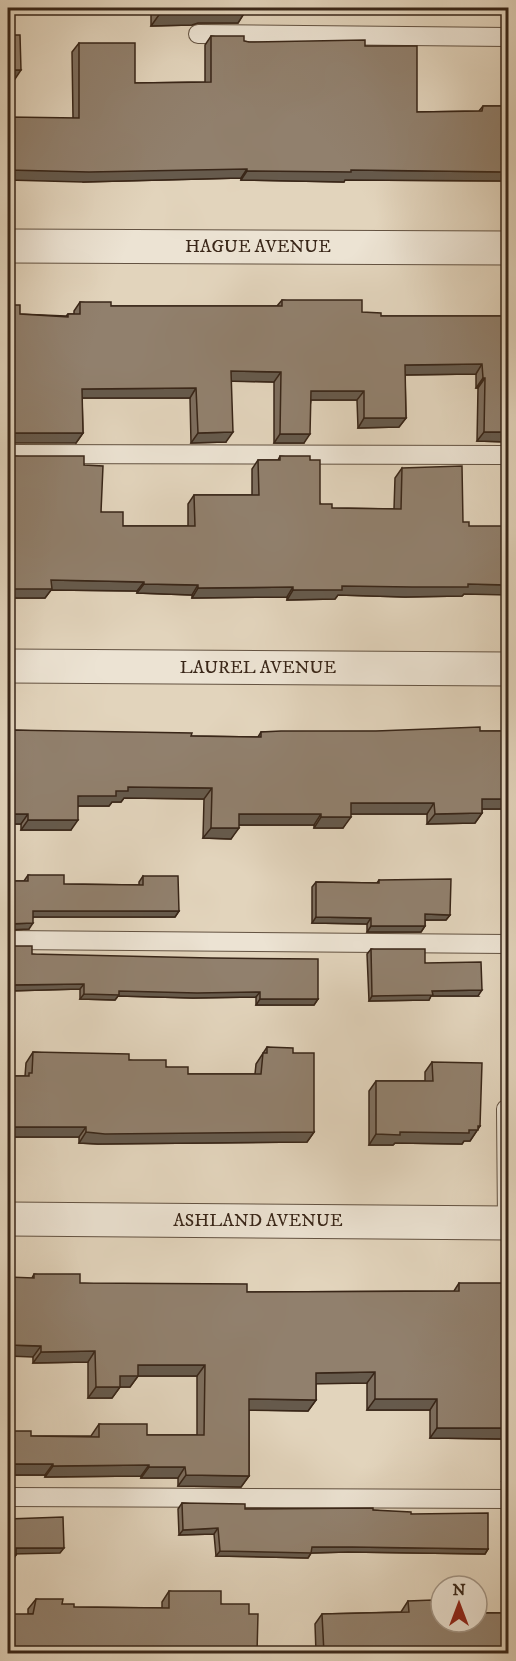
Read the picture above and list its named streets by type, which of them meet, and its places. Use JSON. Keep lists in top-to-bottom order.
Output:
{
  "streets": {
    "street": ["HAGUE AVENUE", "LAUREL AVENUE", "ASHLAND AVENUE"]
  },
  "north": "top"
}
